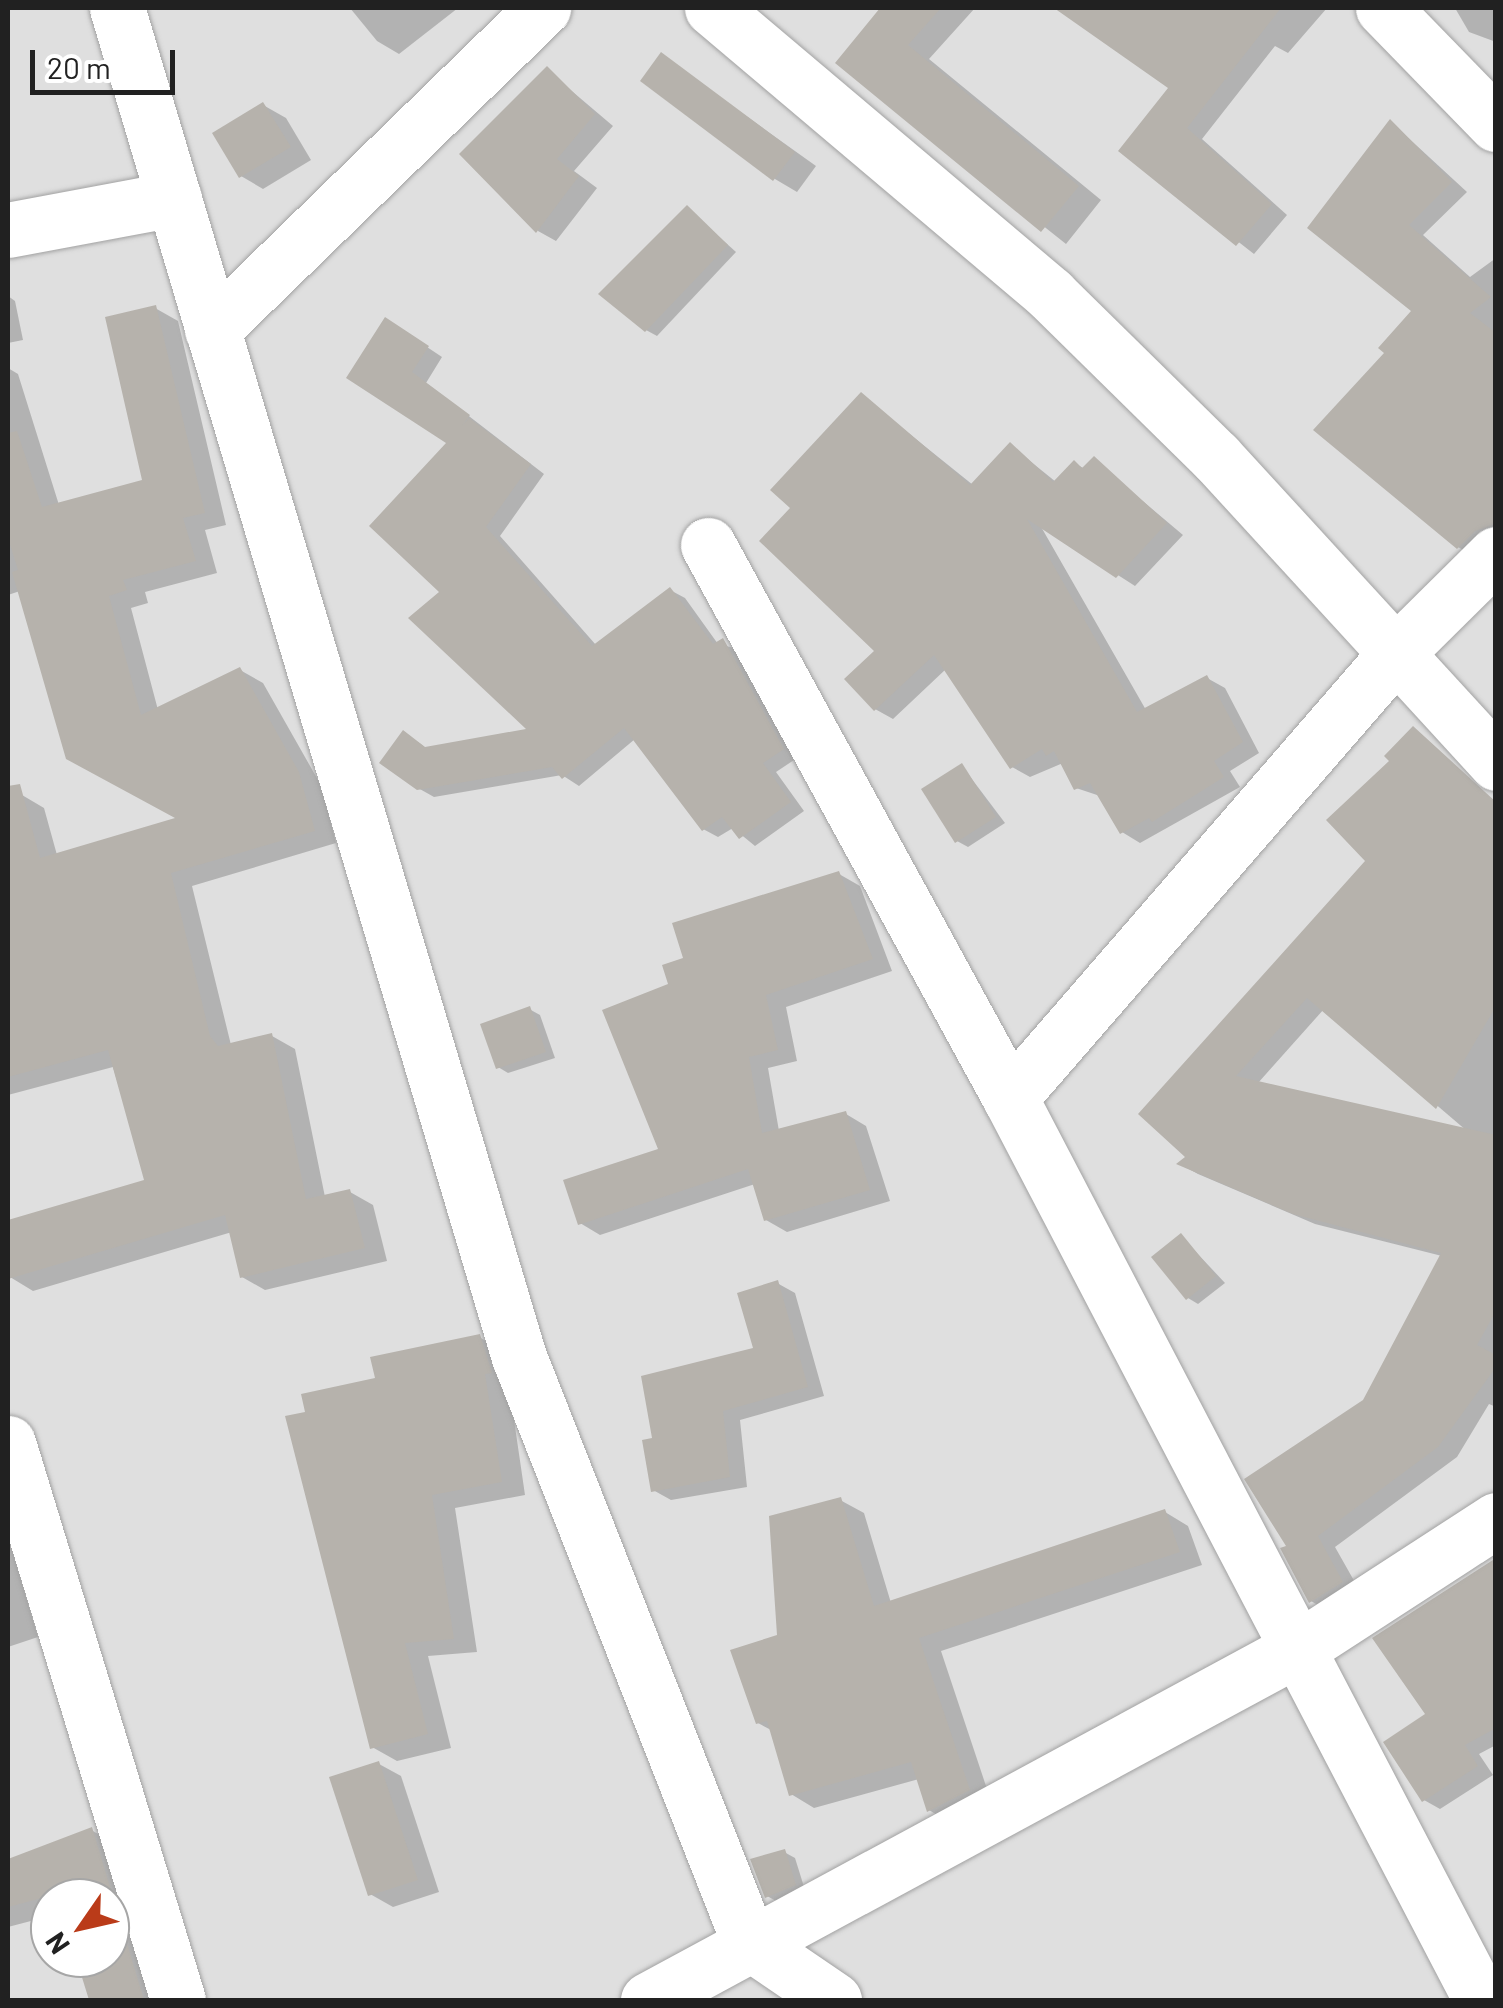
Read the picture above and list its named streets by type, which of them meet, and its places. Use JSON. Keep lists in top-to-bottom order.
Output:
{
  "scale_bar": "20 m",
  "north": "bottom left"
}
